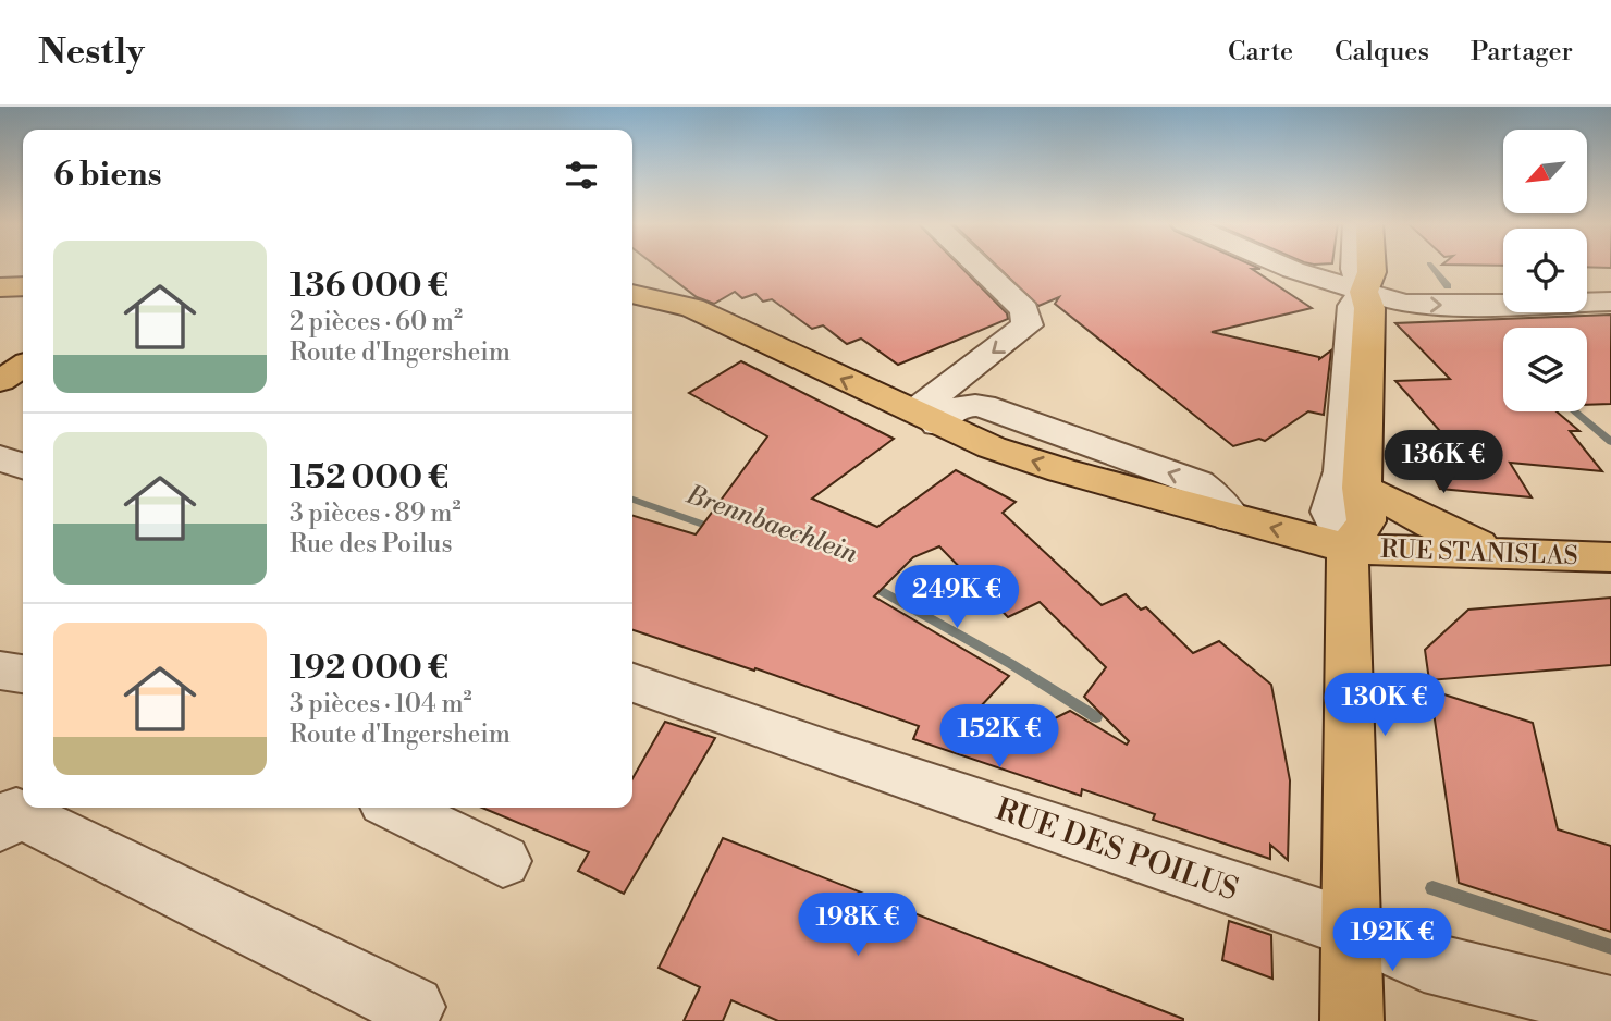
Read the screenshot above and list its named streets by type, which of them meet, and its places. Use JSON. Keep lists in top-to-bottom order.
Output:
{
  "streets": {
    "main road": ["RUE STANISLAS"],
    "street": ["RUE DES POILUS"]
  },
  "one_way": ["RUE STANISLAS"],
  "water": ["Brennbaechlein"],
  "north": "bottom left",
  "page": {
    "header": "Nestly",
    "nav": ["Carte", "Calques", "Partager"],
    "heading": "6 biens",
    "list": [
      {
        "name": "136 000 €",
        "note": "2 pièces · 60 m² · Route d'Ingersheim"
      },
      {
        "name": "152 000 €",
        "note": "3 pièces · 89 m² · Rue des Poilus"
      },
      {
        "name": "192 000 €",
        "note": "3 pièces · 104 m² · Route d'Ingersheim"
      }
    ],
    "price": [
      "136K €",
      "249K €",
      "130K €",
      "152K €",
      "198K €",
      "192K €"
    ]
  }
}
